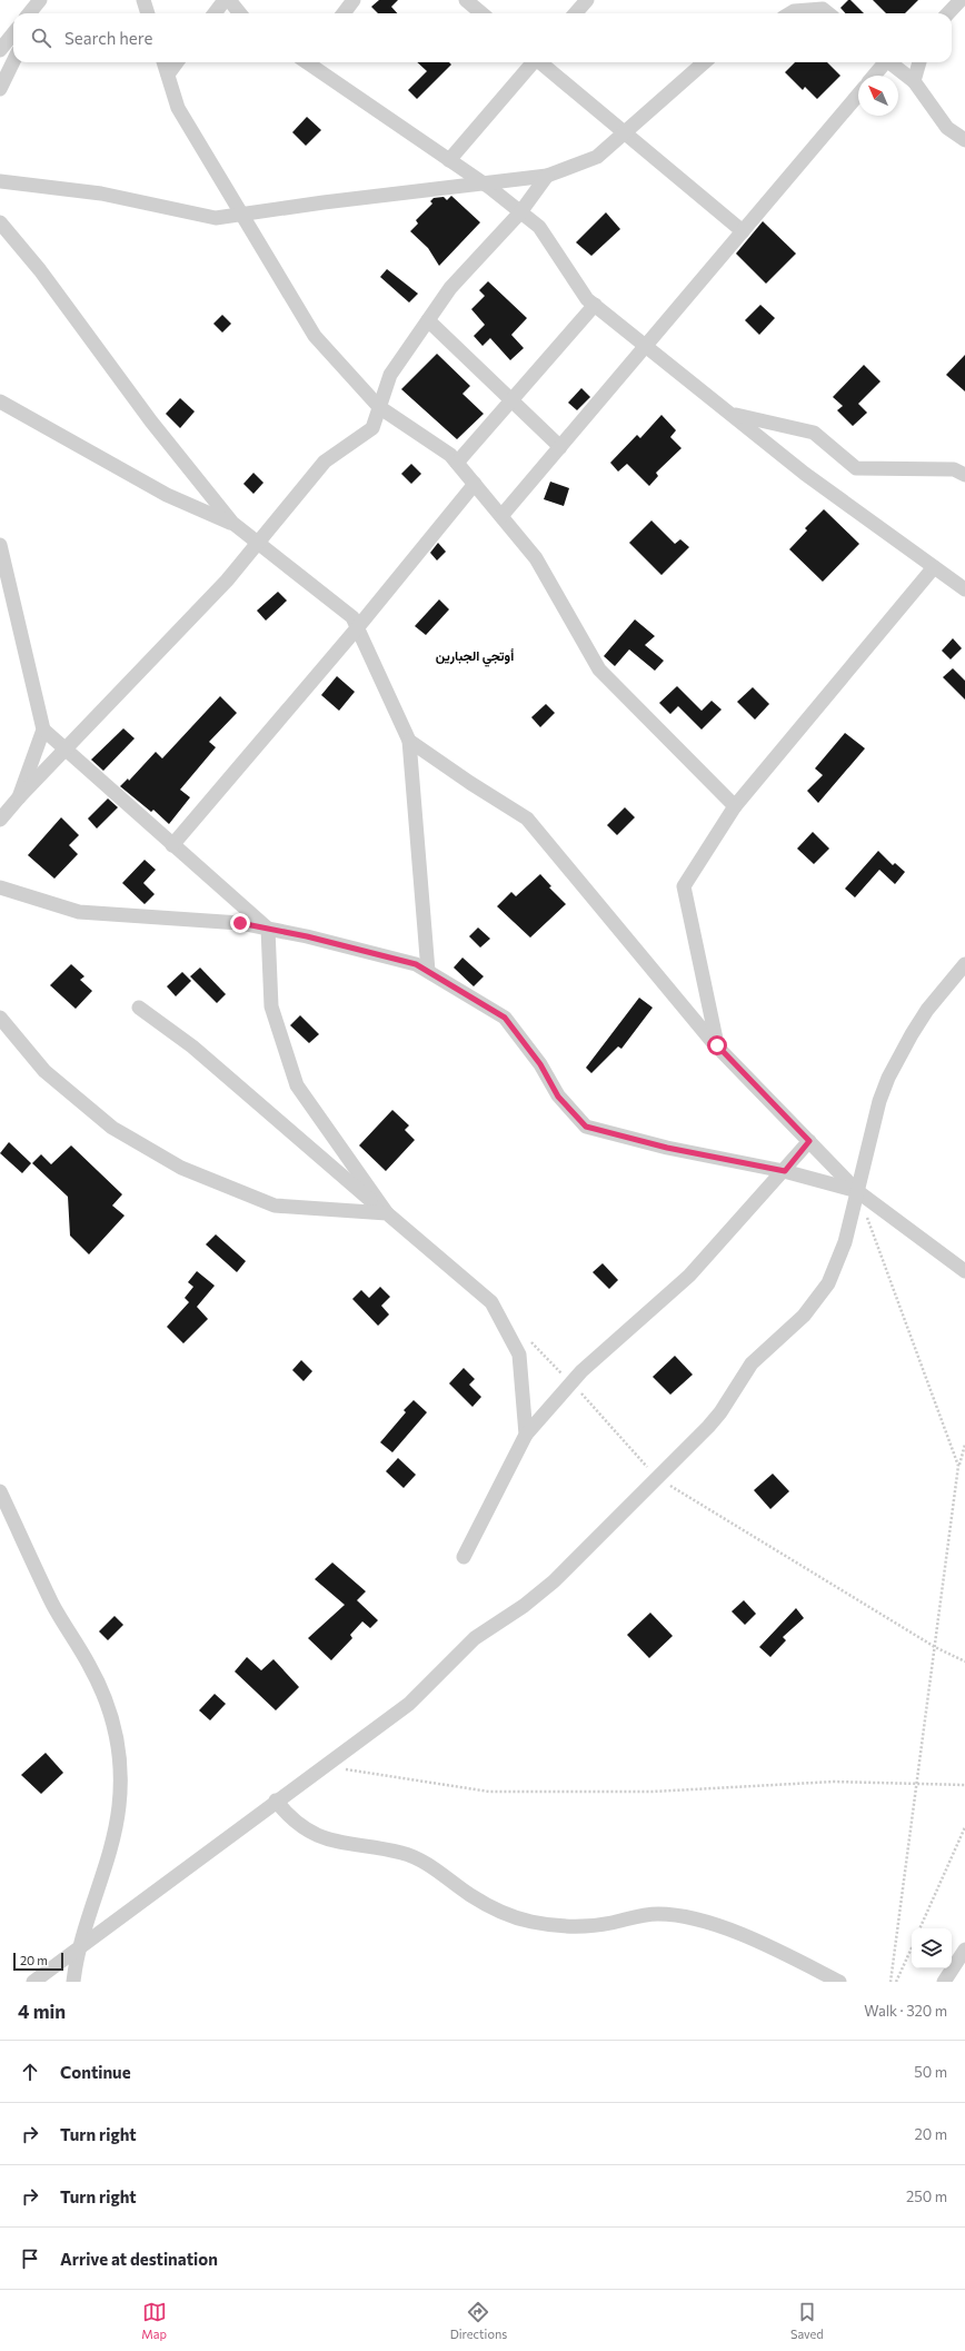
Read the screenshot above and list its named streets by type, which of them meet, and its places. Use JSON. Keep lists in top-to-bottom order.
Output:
{
  "districts": ["أوتجي الجبارين"],
  "scale_bar": "20 m",
  "north": "top left",
  "page": {
    "search": "Search here",
    "scale": "20 m",
    "heading": ["4 min", "Walk · 320 m"],
    "list": [
      ["Continue", "50 m"],
      ["Turn right", "20 m"],
      ["Turn right", "250 m"],
      "Arrive at destination"
    ],
    "nav": ["Map", "Directions", "Saved"]
  }
}
